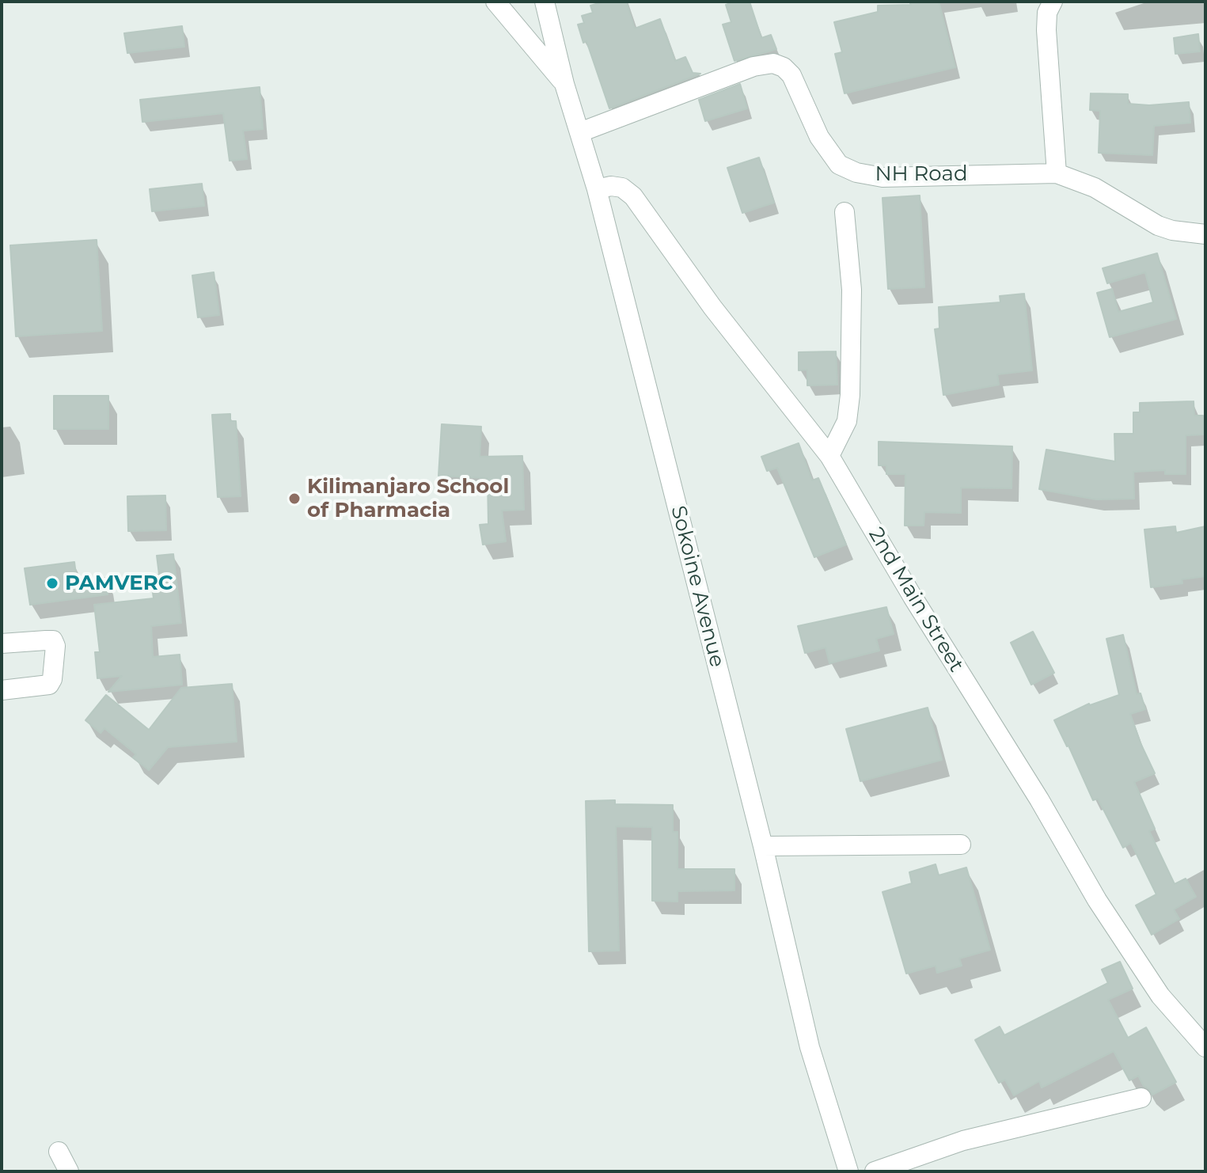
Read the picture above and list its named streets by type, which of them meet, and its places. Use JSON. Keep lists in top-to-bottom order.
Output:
{
  "streets": {
    "street": ["NH Road", "Sokoine Avenue", "2nd Main Street"]
  },
  "crossings": [
    ["NH Road", "Sokoine Avenue"],
    ["Sokoine Avenue", "2nd Main Street"]
  ],
  "places": ["Kilimanjaro School of Pharmacia", "PAMVERC"]
}
